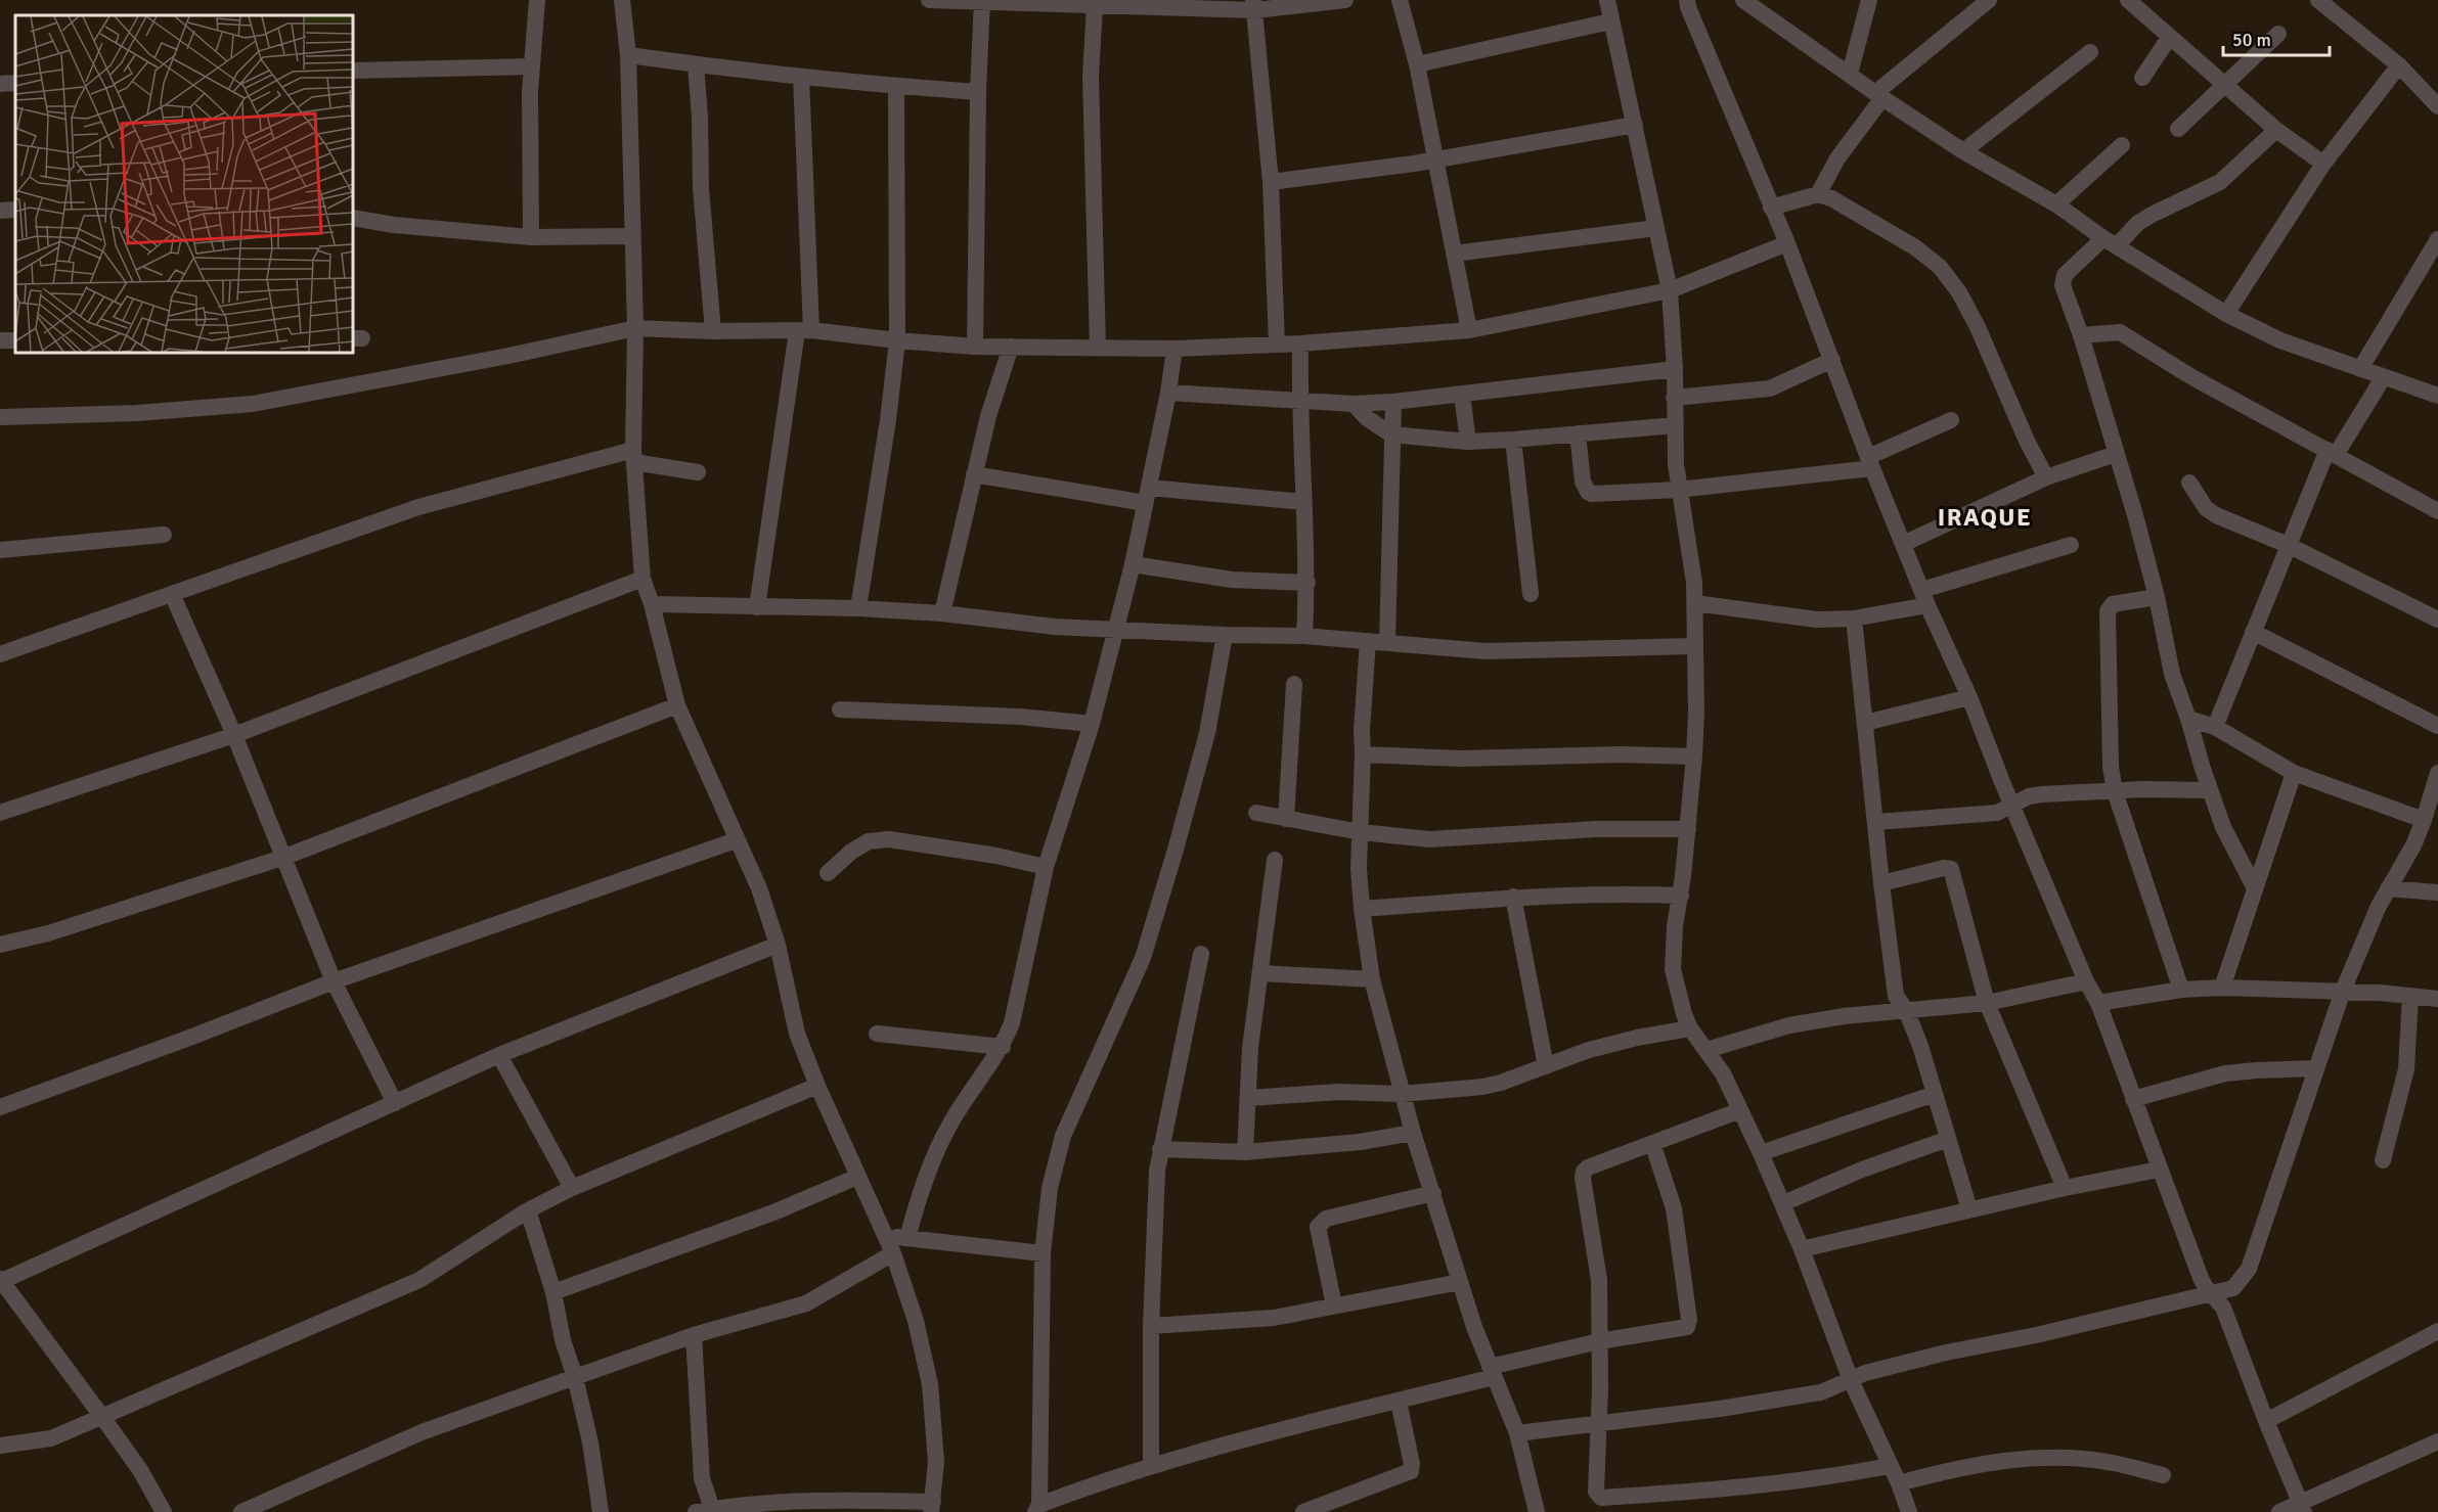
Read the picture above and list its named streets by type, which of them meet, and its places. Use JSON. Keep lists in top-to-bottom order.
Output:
{
  "districts": ["IRAQUE"],
  "scale_bar": "50 m"
}
